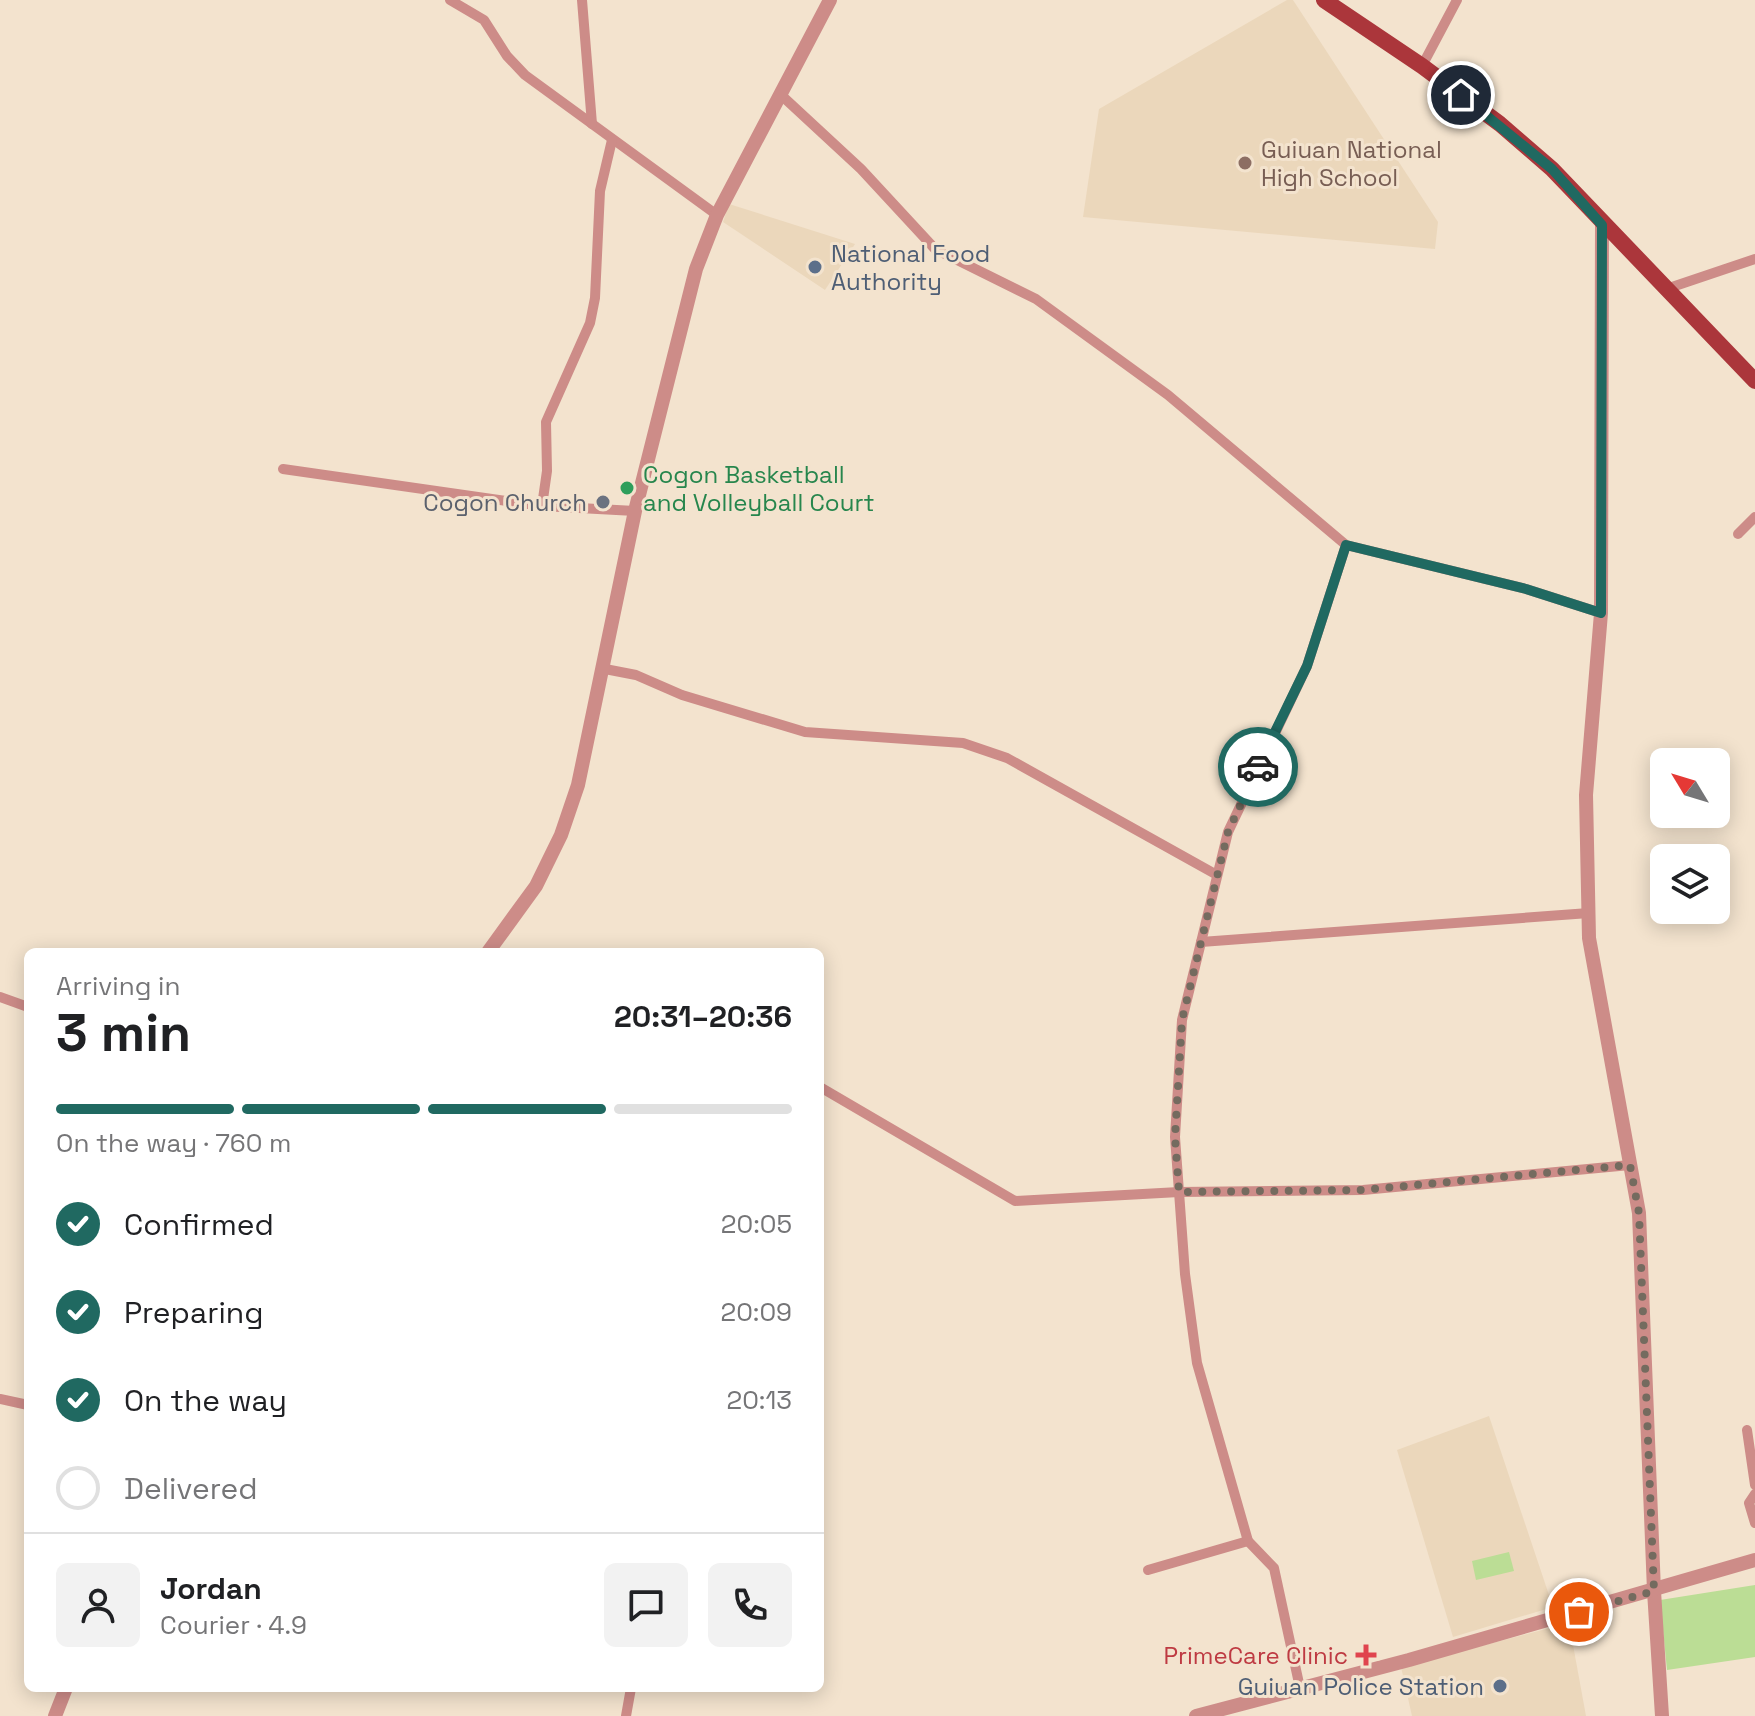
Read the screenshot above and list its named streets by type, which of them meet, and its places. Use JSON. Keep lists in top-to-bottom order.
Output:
{
  "places": {
    "other": [
      "Guiuan National High School",
      "National Food Authority",
      "Cogon Basketball and Volleyball Court",
      "Cogon Church",
      "Guiuan Police Station"
    ],
    "health": ["PrimeCare Clinic"]
  },
  "north": "top left",
  "page": {
    "heading": ["3 min", "Arriving in", "20:31–20:36"],
    "panel": ["Jordan", "Courier · 4.9"],
    "bar": "On the way · 760 m",
    "list": [
      ["Confirmed", "20:05"],
      ["Preparing", "20:09"],
      ["On the way", "20:13"],
      "Delivered"
    ]
  }
}
